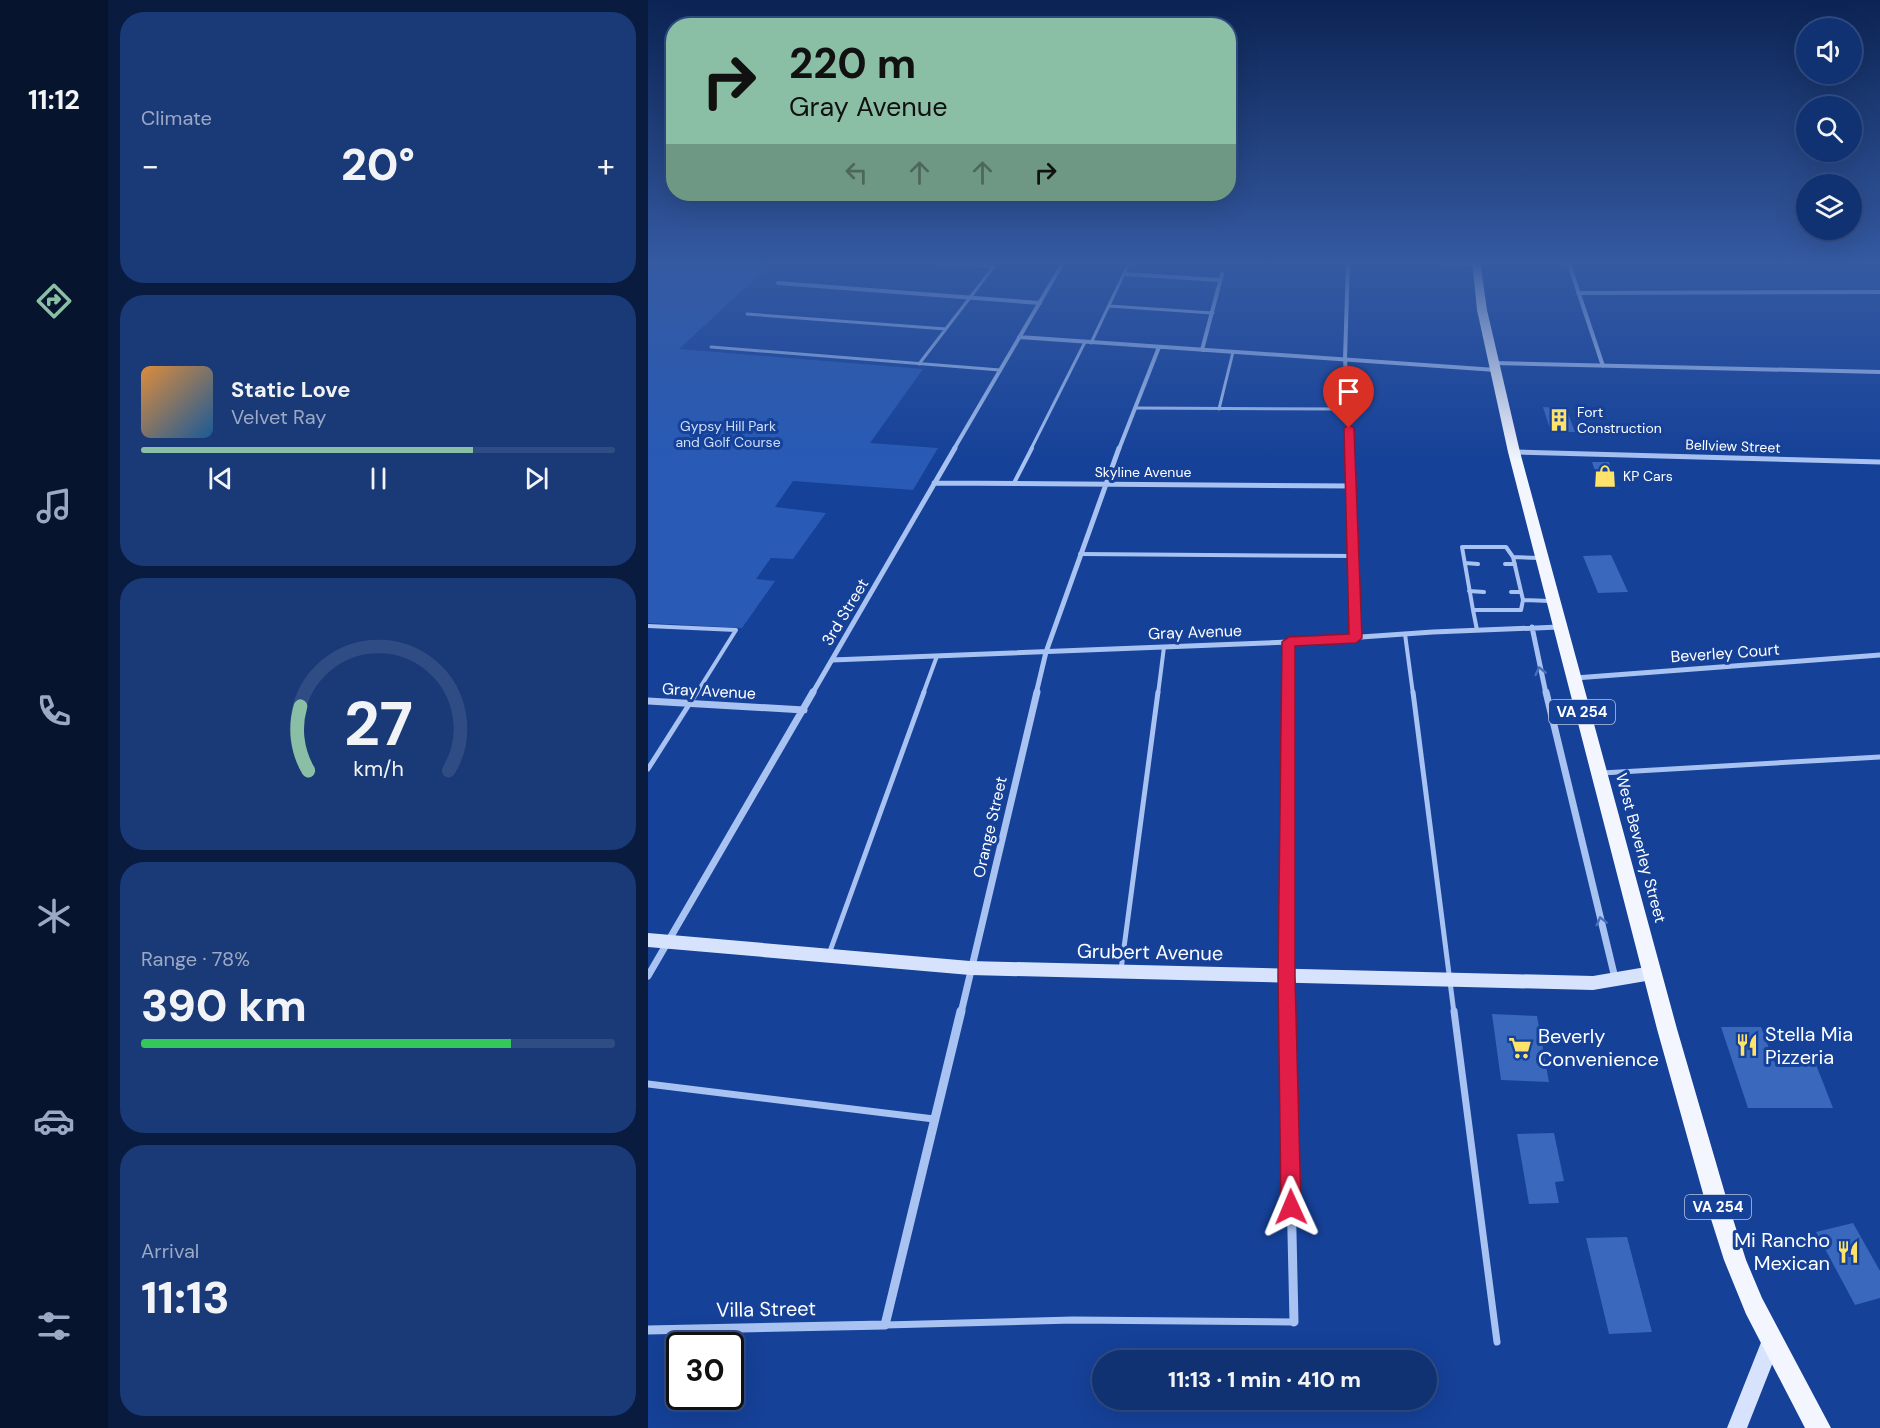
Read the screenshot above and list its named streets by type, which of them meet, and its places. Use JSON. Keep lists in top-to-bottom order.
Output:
{
  "streets": {
    "main road": ["VA 254", "West Beverley Street"],
    "street": [
      "Bellview Street",
      "Skyline Avenue",
      "3rd Street",
      "Gray Avenue",
      "Beverley Court",
      "Orange Street",
      "Grubert Avenue",
      "Villa Street"
    ]
  },
  "crossings": [
    ["Bellview Street", "West Beverley Street"],
    ["Skyline Avenue", "3rd Street"],
    ["Skyline Avenue", "Orange Street"],
    ["3rd Street", "Gray Avenue"],
    ["3rd Street", "Grubert Avenue"],
    ["Gray Avenue", "Orange Street"],
    ["Gray Avenue", "West Beverley Street"],
    ["Beverley Court", "West Beverley Street"],
    ["Orange Street", "Grubert Avenue"],
    ["Orange Street", "Villa Street"],
    ["West Beverley Street", "Grubert Avenue"]
  ],
  "parks": ["Gypsy Hill Park and Golf Course"],
  "places": {
    "building": ["Fort Construction"],
    "shop": ["KP Cars"],
    "restaurant": ["Stella Mia Pizzeria", "Mi Rancho Mexican"],
    "supermarket": ["Beverly Convenience"]
  },
  "page": {
    "tabs": "11:12",
    "tile": [
      "Climate",
      ["Range · 78%", "390 km"],
      ["Arrival", "11:13"]
    ],
    "turn": ["220 m", "Gray Avenue"],
    "heat": ["−", "20°", "+"],
    "song": ["Static Love", "Velvet Ray"],
    "limit": "30",
    "trip": "11:13 · 1 min · 410 m",
    "gauge": ["27", "km/h"]
  }
}
